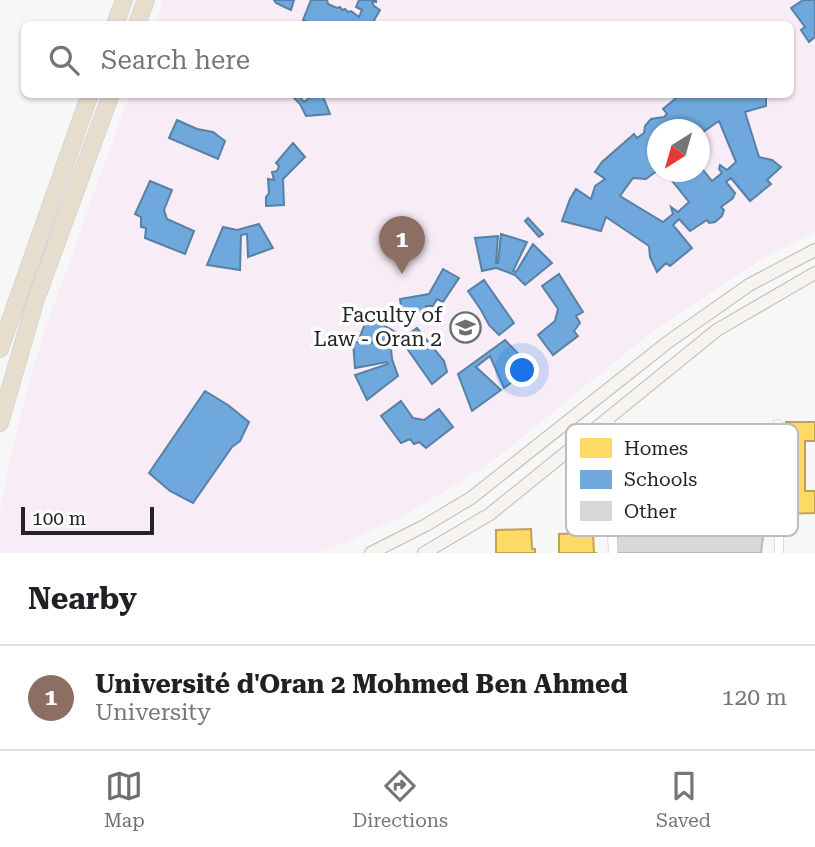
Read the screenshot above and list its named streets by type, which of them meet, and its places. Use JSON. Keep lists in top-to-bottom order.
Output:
{
  "places": {
    "school or university": ["Faculty of Law - Oran 2"]
  },
  "legend": ["Homes", "Schools", "Other"],
  "scale_bar": "100 m",
  "north": "bottom left",
  "page": {
    "search": "Search here",
    "pins": "1",
    "scale": "100 m",
    "heading": "Nearby",
    "list": [
      {
        "mark": "1",
        "name": "Université d'Oran 2 Mohmed Ben Ahmed",
        "note": "University",
        "value": "120 m"
      }
    ],
    "nav": ["Map", "Directions", "Saved"]
  }
}
